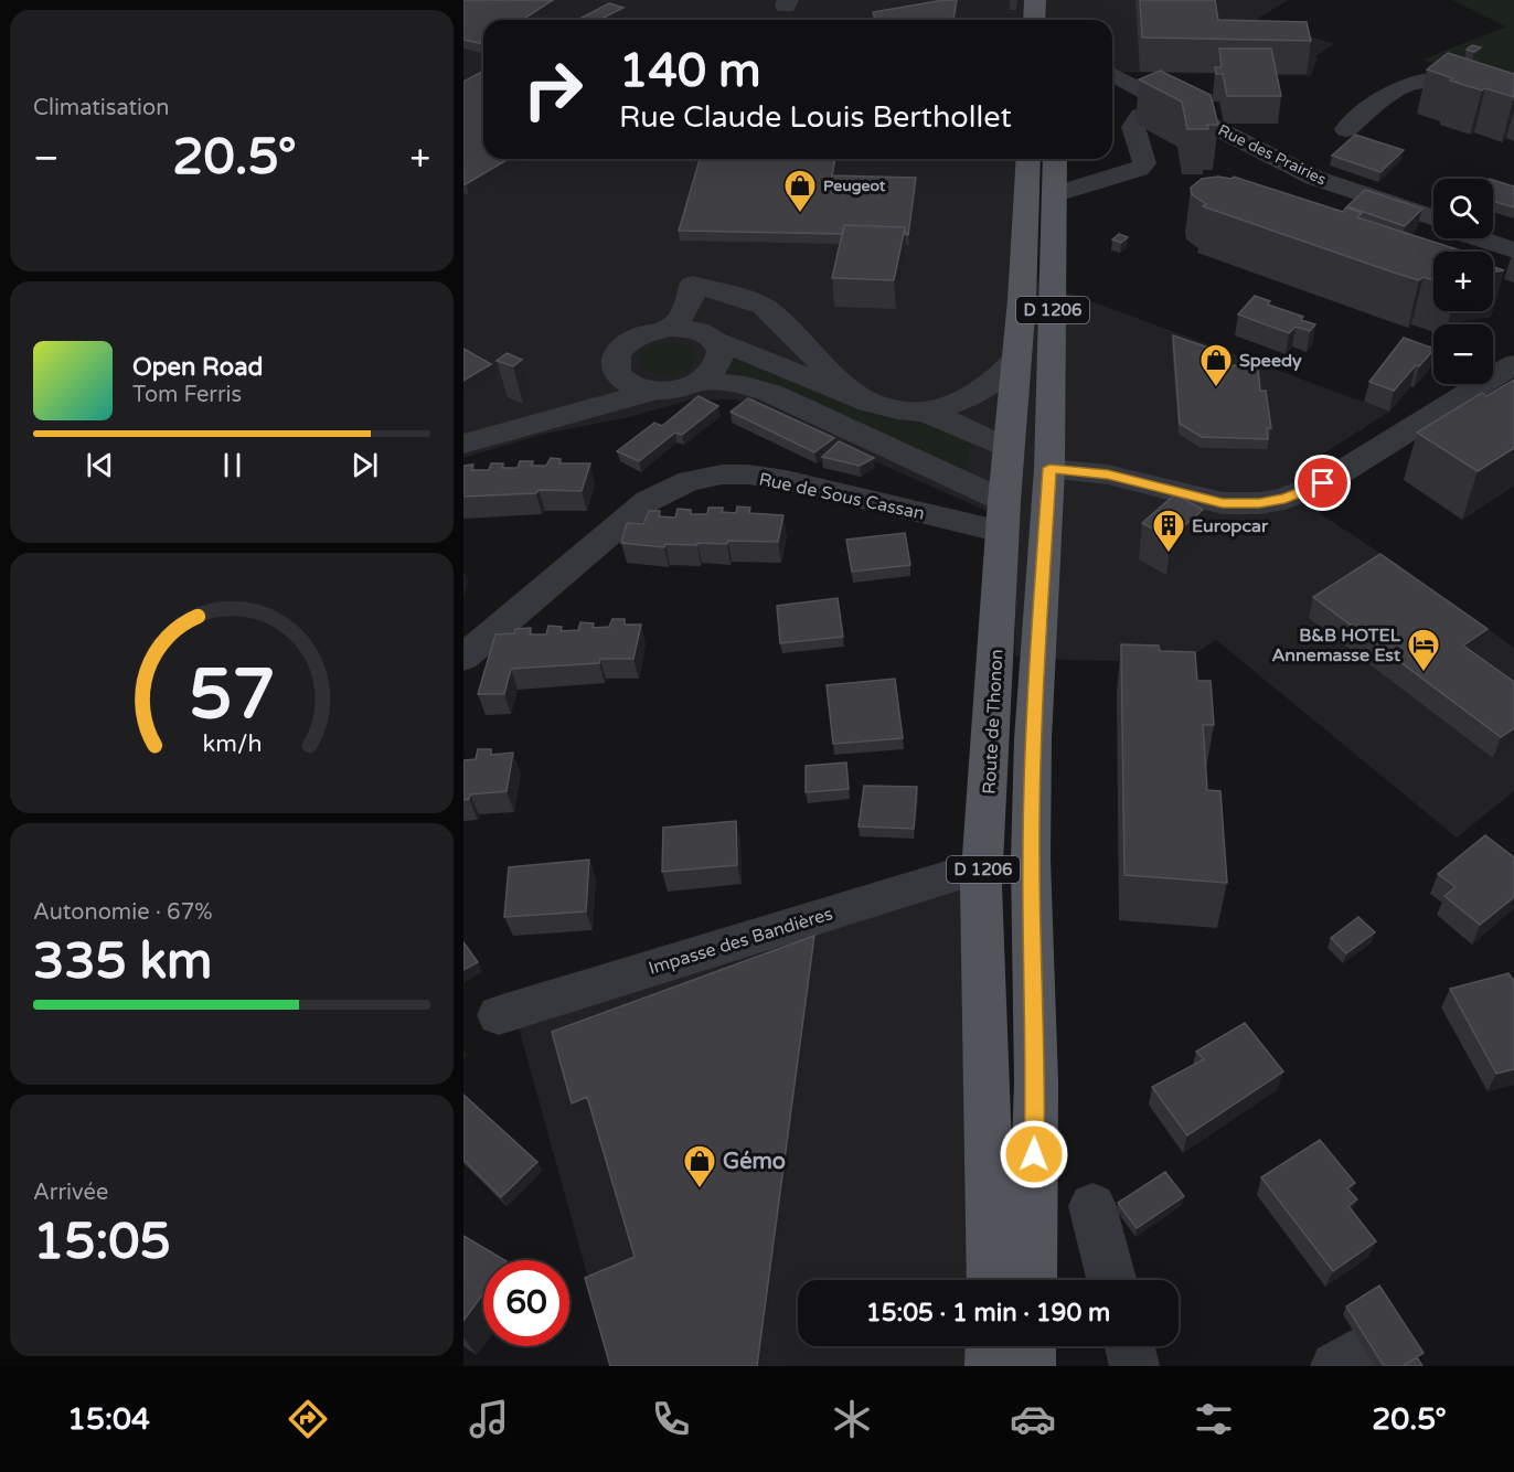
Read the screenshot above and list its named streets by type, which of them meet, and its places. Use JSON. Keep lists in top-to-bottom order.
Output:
{
  "streets": {
    "main road": ["D 1206", "Route de Thonon"],
    "street": ["Rue des Prairies", "Rue de Sous Cassan", "Impasse des Bandières"]
  },
  "crossings": [
    ["Rue de Sous Cassan", "Route de Thonon"],
    ["Route de Thonon", "Impasse des Bandières"]
  ],
  "places": {
    "shop": ["Peugeot", "Speedy", "Gémo"],
    "building": ["Europcar"],
    "hotel": ["B&B HOTEL Annemasse Est"]
  },
  "page": {
    "tile": [
      "Climatisation",
      ["Autonomie · 67%", "335 km"],
      ["Arrivée", "15:05"]
    ],
    "turn": ["140 m", "Rue Claude Louis Berthollet"],
    "heat": ["−", "20.5°", "+"],
    "map_buttons": ["+", "−"],
    "song": ["Open Road", "Tom Ferris"],
    "limit": "60",
    "trip": "15:05 · 1 min · 190 m",
    "tabs": ["15:04", "20.5°"],
    "gauge": ["57", "km/h"]
  }
}
